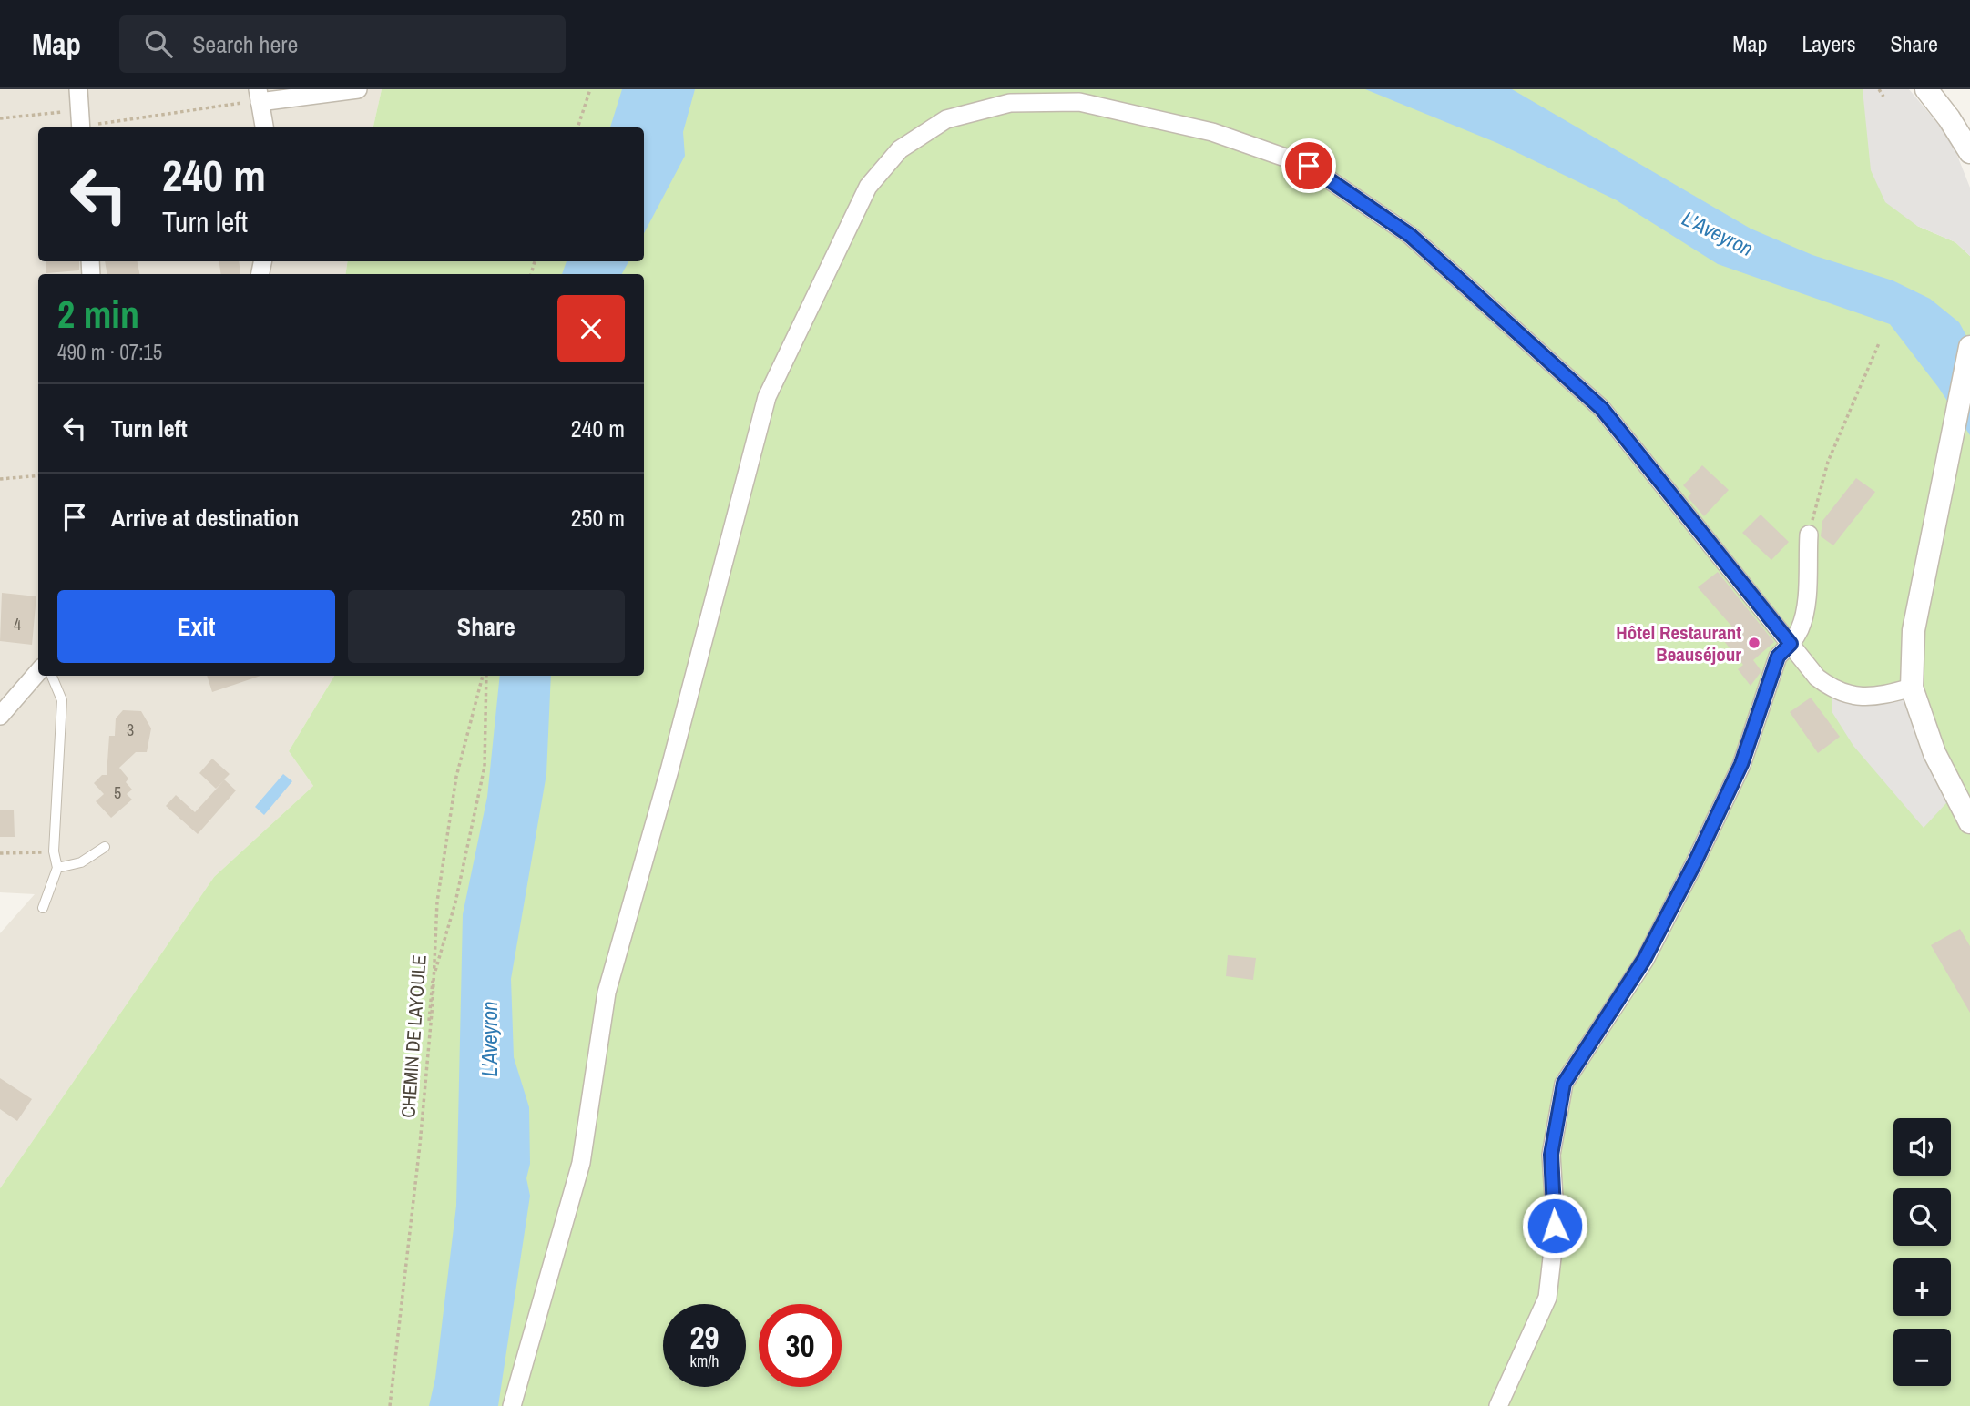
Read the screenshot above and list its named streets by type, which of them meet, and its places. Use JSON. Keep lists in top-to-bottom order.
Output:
{
  "streets": {
    "path": ["CHEMIN DE LAYOULE"]
  },
  "water": ["L'Aveyron"],
  "places": ["Hôtel Restaurant Beauséjour"],
  "house_numbers": ["4", "3", "5"],
  "page": {
    "header": "Map",
    "search": "Search here",
    "nav": ["Map", "Layers", "Share"],
    "turn": ["240 m", "Turn left"],
    "heading": ["2 min", "490 m · 07:15"],
    "list": [
      {
        "name": "Turn left",
        "value": "240 m"
      },
      {
        "name": "Arrive at destination",
        "value": "250 m"
      }
    ],
    "buttons": ["Exit", "Share"],
    "map_buttons": ["+", "−"],
    "speed": "29 km/h",
    "limit": "30"
  }
}
